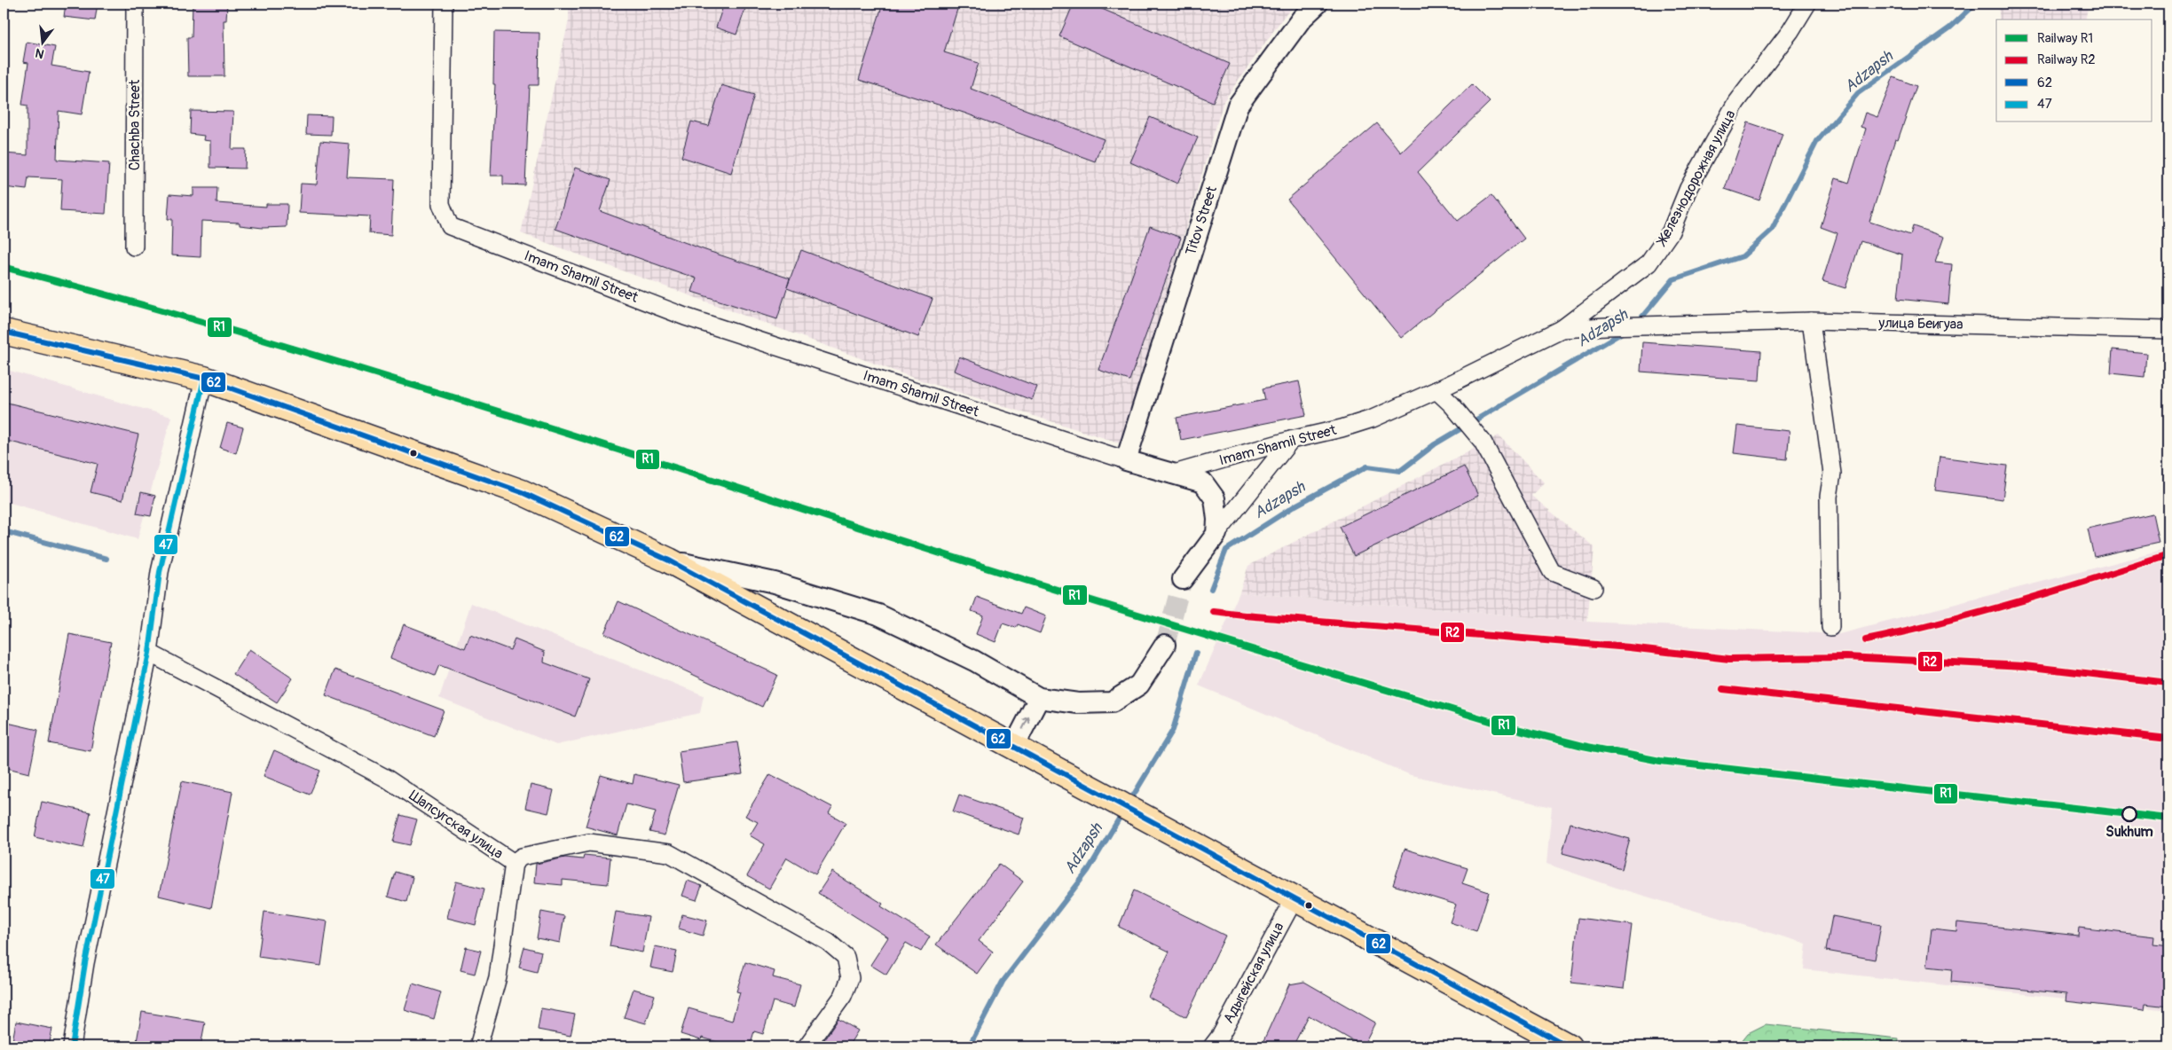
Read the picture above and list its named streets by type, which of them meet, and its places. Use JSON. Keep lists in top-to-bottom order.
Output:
{
  "streets": {
    "street": [
      "Chachba Street",
      "Железнодорожная улица",
      "Titov Street",
      "Imam Shamil Street",
      "улица Беигуаа",
      "Шапсугская улица",
      "Адыгейская улица"
    ]
  },
  "crossings": [
    ["Железнодорожная улица", "Imam Shamil Street"],
    ["Titov Street", "Imam Shamil Street"],
    ["Imam Shamil Street", "улица Беигуаа"]
  ],
  "water": ["Adzapsh"],
  "places": ["Sukhum"],
  "lines": [
    "rail line R1",
    "transit line 62",
    "transit line 47",
    "rail line R2"
  ],
  "legend": [
    "Railway R1",
    "Railway R2",
    "62",
    "47"
  ],
  "north": "bottom"
}
